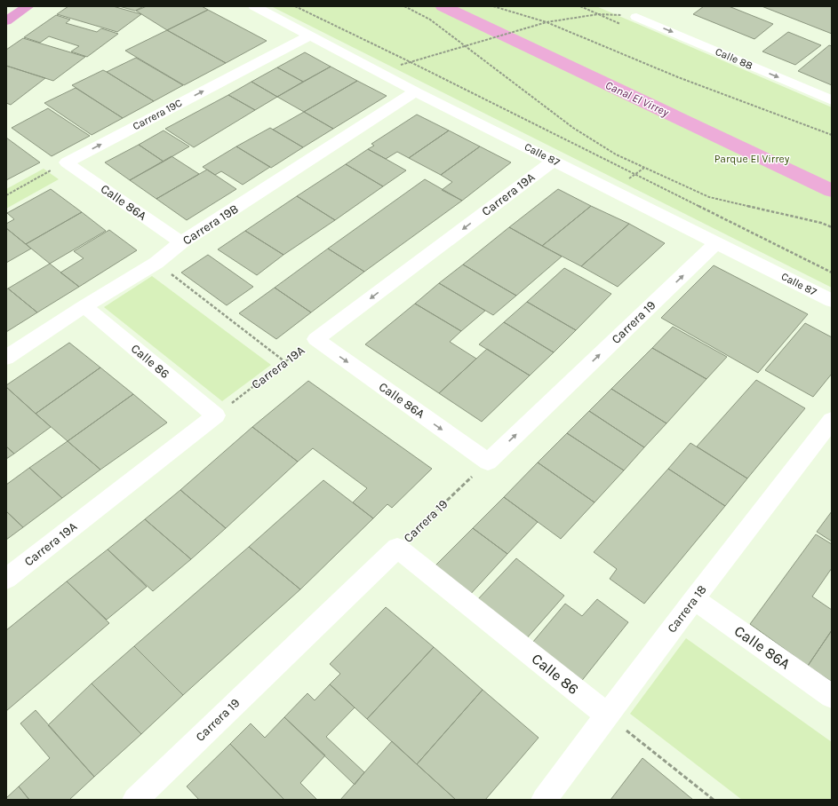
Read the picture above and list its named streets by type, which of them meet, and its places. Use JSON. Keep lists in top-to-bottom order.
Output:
{
  "streets": {
    "street": [
      "Calle 88",
      "Carrera 19C",
      "Calle 87",
      "Carrera 19A",
      "Calle 86A",
      "Carrera 19B",
      "Carrera 19",
      "Calle 86",
      "Carrera 18"
    ]
  },
  "crossings": [
    ["Carrera 19C", "Calle 87"],
    ["Carrera 19C", "Calle 86A"],
    ["Calle 87", "Carrera 19A"],
    ["Calle 87", "Carrera 19B"],
    ["Calle 87", "Carrera 19"],
    ["Carrera 19A", "Calle 86A"],
    ["Carrera 19A", "Calle 86"],
    ["Calle 86A", "Carrera 19B"],
    ["Calle 86A", "Carrera 19"],
    ["Calle 86A", "Carrera 18"],
    ["Carrera 19B", "Calle 86"],
    ["Carrera 19", "Calle 86"],
    ["Calle 86", "Carrera 18"]
  ],
  "one_way": [
    "Calle 88",
    "Carrera 19C",
    "Carrera 19A",
    "Calle 86A",
    "Carrera 19"
  ],
  "water": ["Canal El Virrey"],
  "parks": ["Parque El Virrey"]
}
